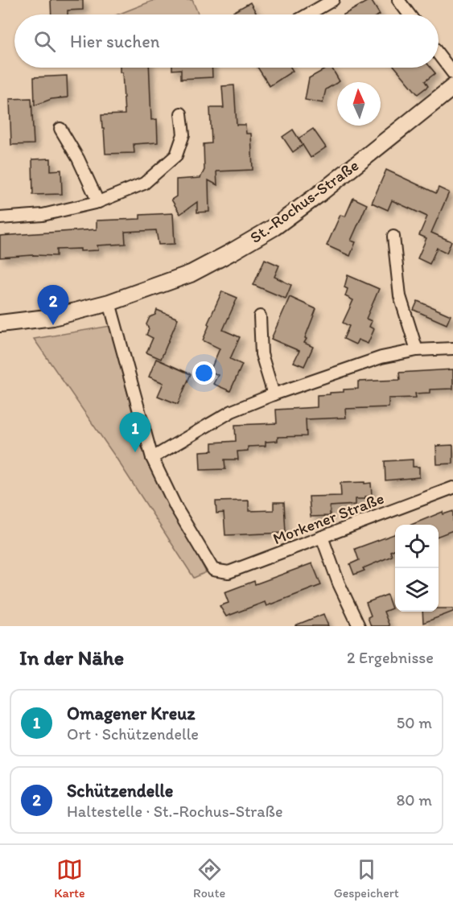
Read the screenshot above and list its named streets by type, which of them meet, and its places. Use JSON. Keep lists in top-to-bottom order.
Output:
{
  "streets": {
    "street": ["St.-Rochus-Straße", "Morkener Straße"]
  },
  "north": "top",
  "page": {
    "search": "Hier suchen",
    "pins": ["2", "1"],
    "heading": ["In der Nähe", "2 Ergebnisse"],
    "list": [
      {
        "mark": "1",
        "name": "Omagener Kreuz",
        "note": "Ort · Schützendelle",
        "value": "50 m"
      },
      {
        "mark": "2",
        "name": "Schützendelle",
        "note": "Haltestelle · St.-Rochus-Straße",
        "value": "80 m"
      }
    ],
    "nav": ["Karte", "Route", "Gespeichert"]
  }
}
